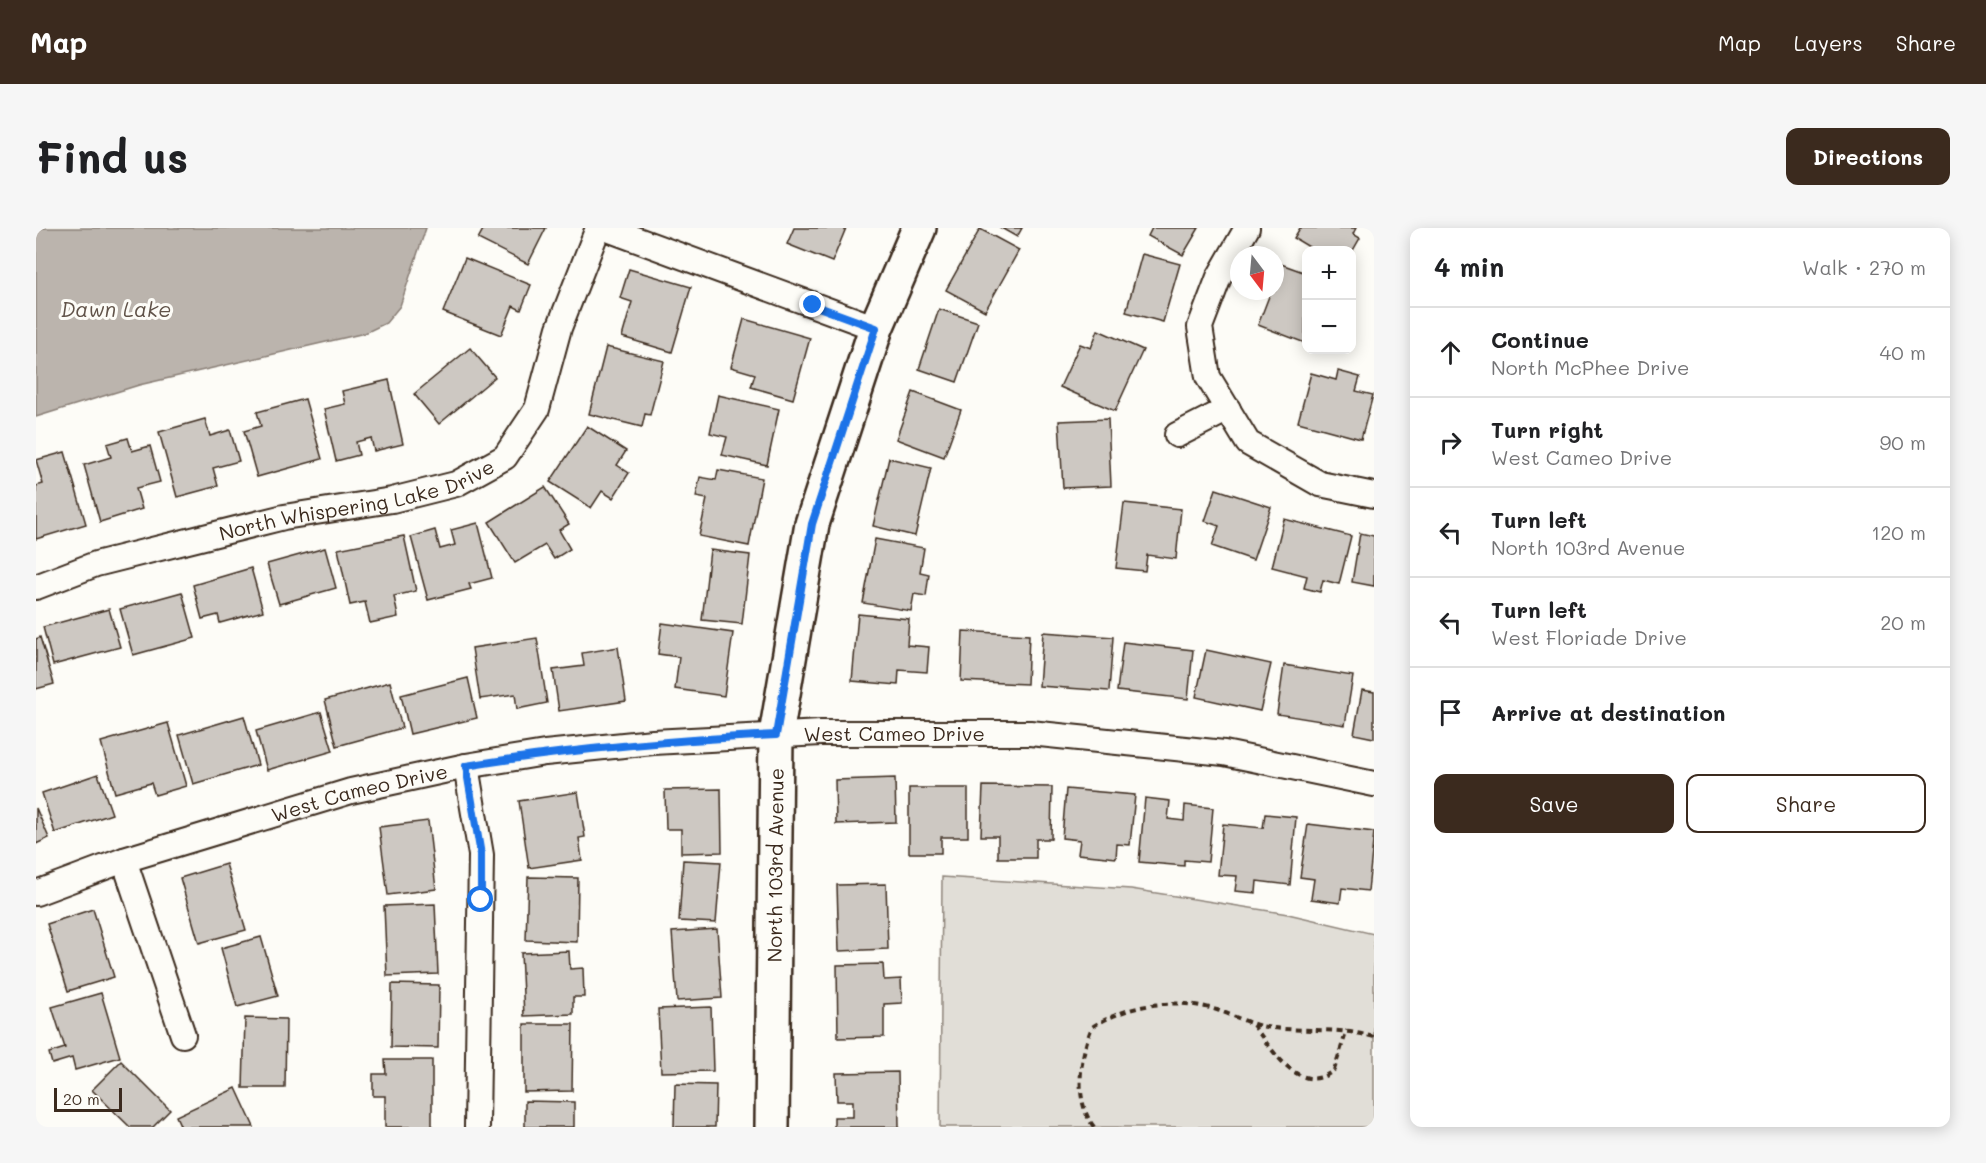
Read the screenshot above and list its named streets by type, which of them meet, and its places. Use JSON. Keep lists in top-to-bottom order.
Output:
{
  "streets": {
    "street": ["North Whispering Lake Drive", "West Cameo Drive", "North 103rd Avenue"]
  },
  "crossings": [
    ["West Cameo Drive", "North 103rd Avenue"]
  ],
  "water": ["Dawn Lake"],
  "scale_bar": "20 m",
  "north": "bottom",
  "page": {
    "header": "Map",
    "nav": ["Map", "Layers", "Share"],
    "buttons": [
      "Directions",
      ["Save", "Share"]
    ],
    "title": "Find us",
    "heading": ["4 min", "Walk · 270 m"],
    "map_buttons": ["+", "−"],
    "list": [
      ["Continue", "North McPhee Drive", "40 m"],
      ["Turn right", "West Cameo Drive", "90 m"],
      ["Turn left", "North 103rd Avenue", "120 m"],
      ["Turn left", "West Floriade Drive", "20 m"],
      "Arrive at destination"
    ],
    "scale": "20 m"
  }
}
